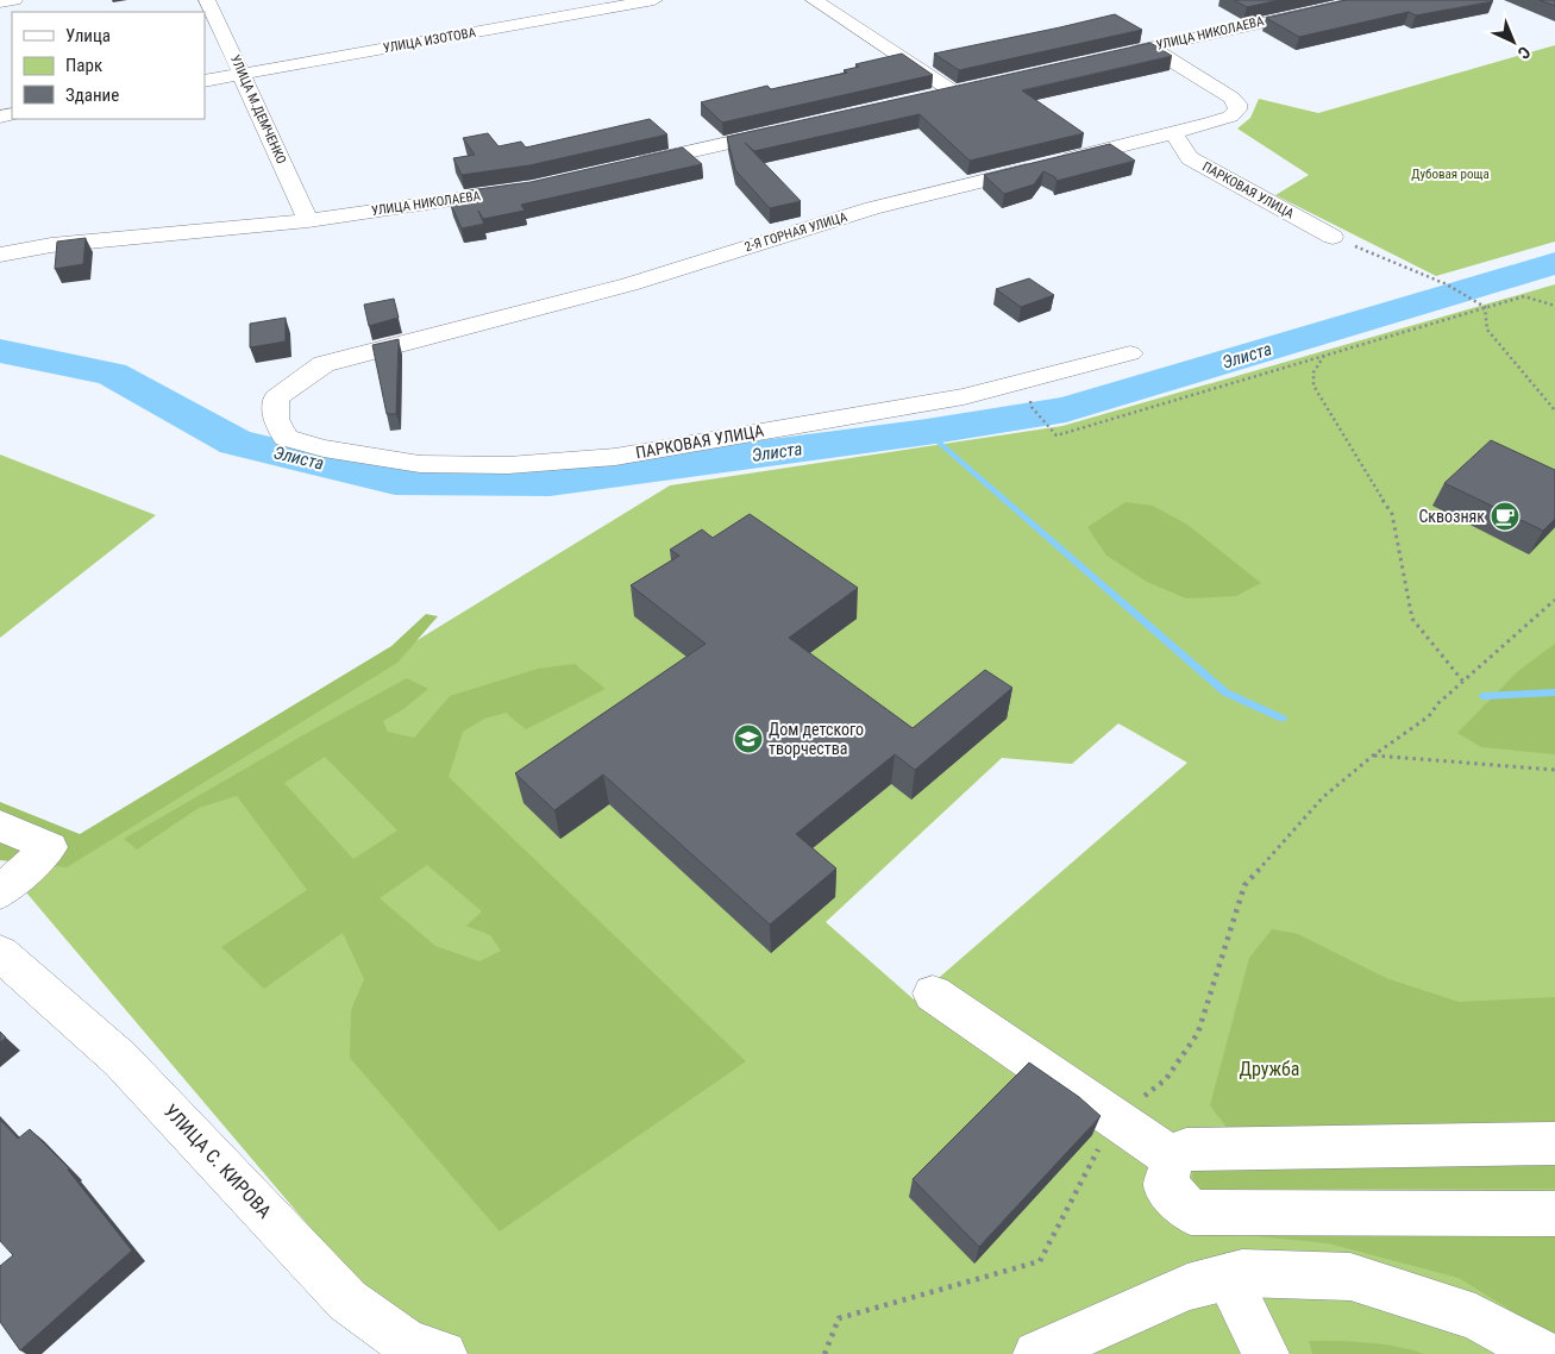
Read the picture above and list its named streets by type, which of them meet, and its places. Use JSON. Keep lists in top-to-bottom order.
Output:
{
  "streets": {
    "street": [
      "УЛИЦА НИКОЛАЕВА",
      "УЛИЦА ИЗОТОВА",
      "УЛИЦА М.ДЕМЧЕНКО",
      "ПАРКОВАЯ УЛИЦА",
      "2-Я ГОРНАЯ УЛИЦА",
      "УЛИЦА С. КИРОВА"
    ]
  },
  "crossings": [
    ["УЛИЦА НИКОЛАЕВА", "УЛИЦА М.ДЕМЧЕНКО"],
    ["УЛИЦА НИКОЛАЕВА", "2-Я ГОРНАЯ УЛИЦА"],
    ["УЛИЦА ИЗОТОВА", "УЛИЦА М.ДЕМЧЕНКО"],
    ["ПАРКОВАЯ УЛИЦА", "2-Я ГОРНАЯ УЛИЦА"]
  ],
  "water": ["Элиста"],
  "parks": ["Дубовая роща", "Дружба"],
  "places": {
    "cafe": ["Сквозняк"],
    "school or university": ["Дом детского творчества"]
  },
  "legend": ["Улица", "Парк", "Здание"],
  "north": "bottom right"
}
